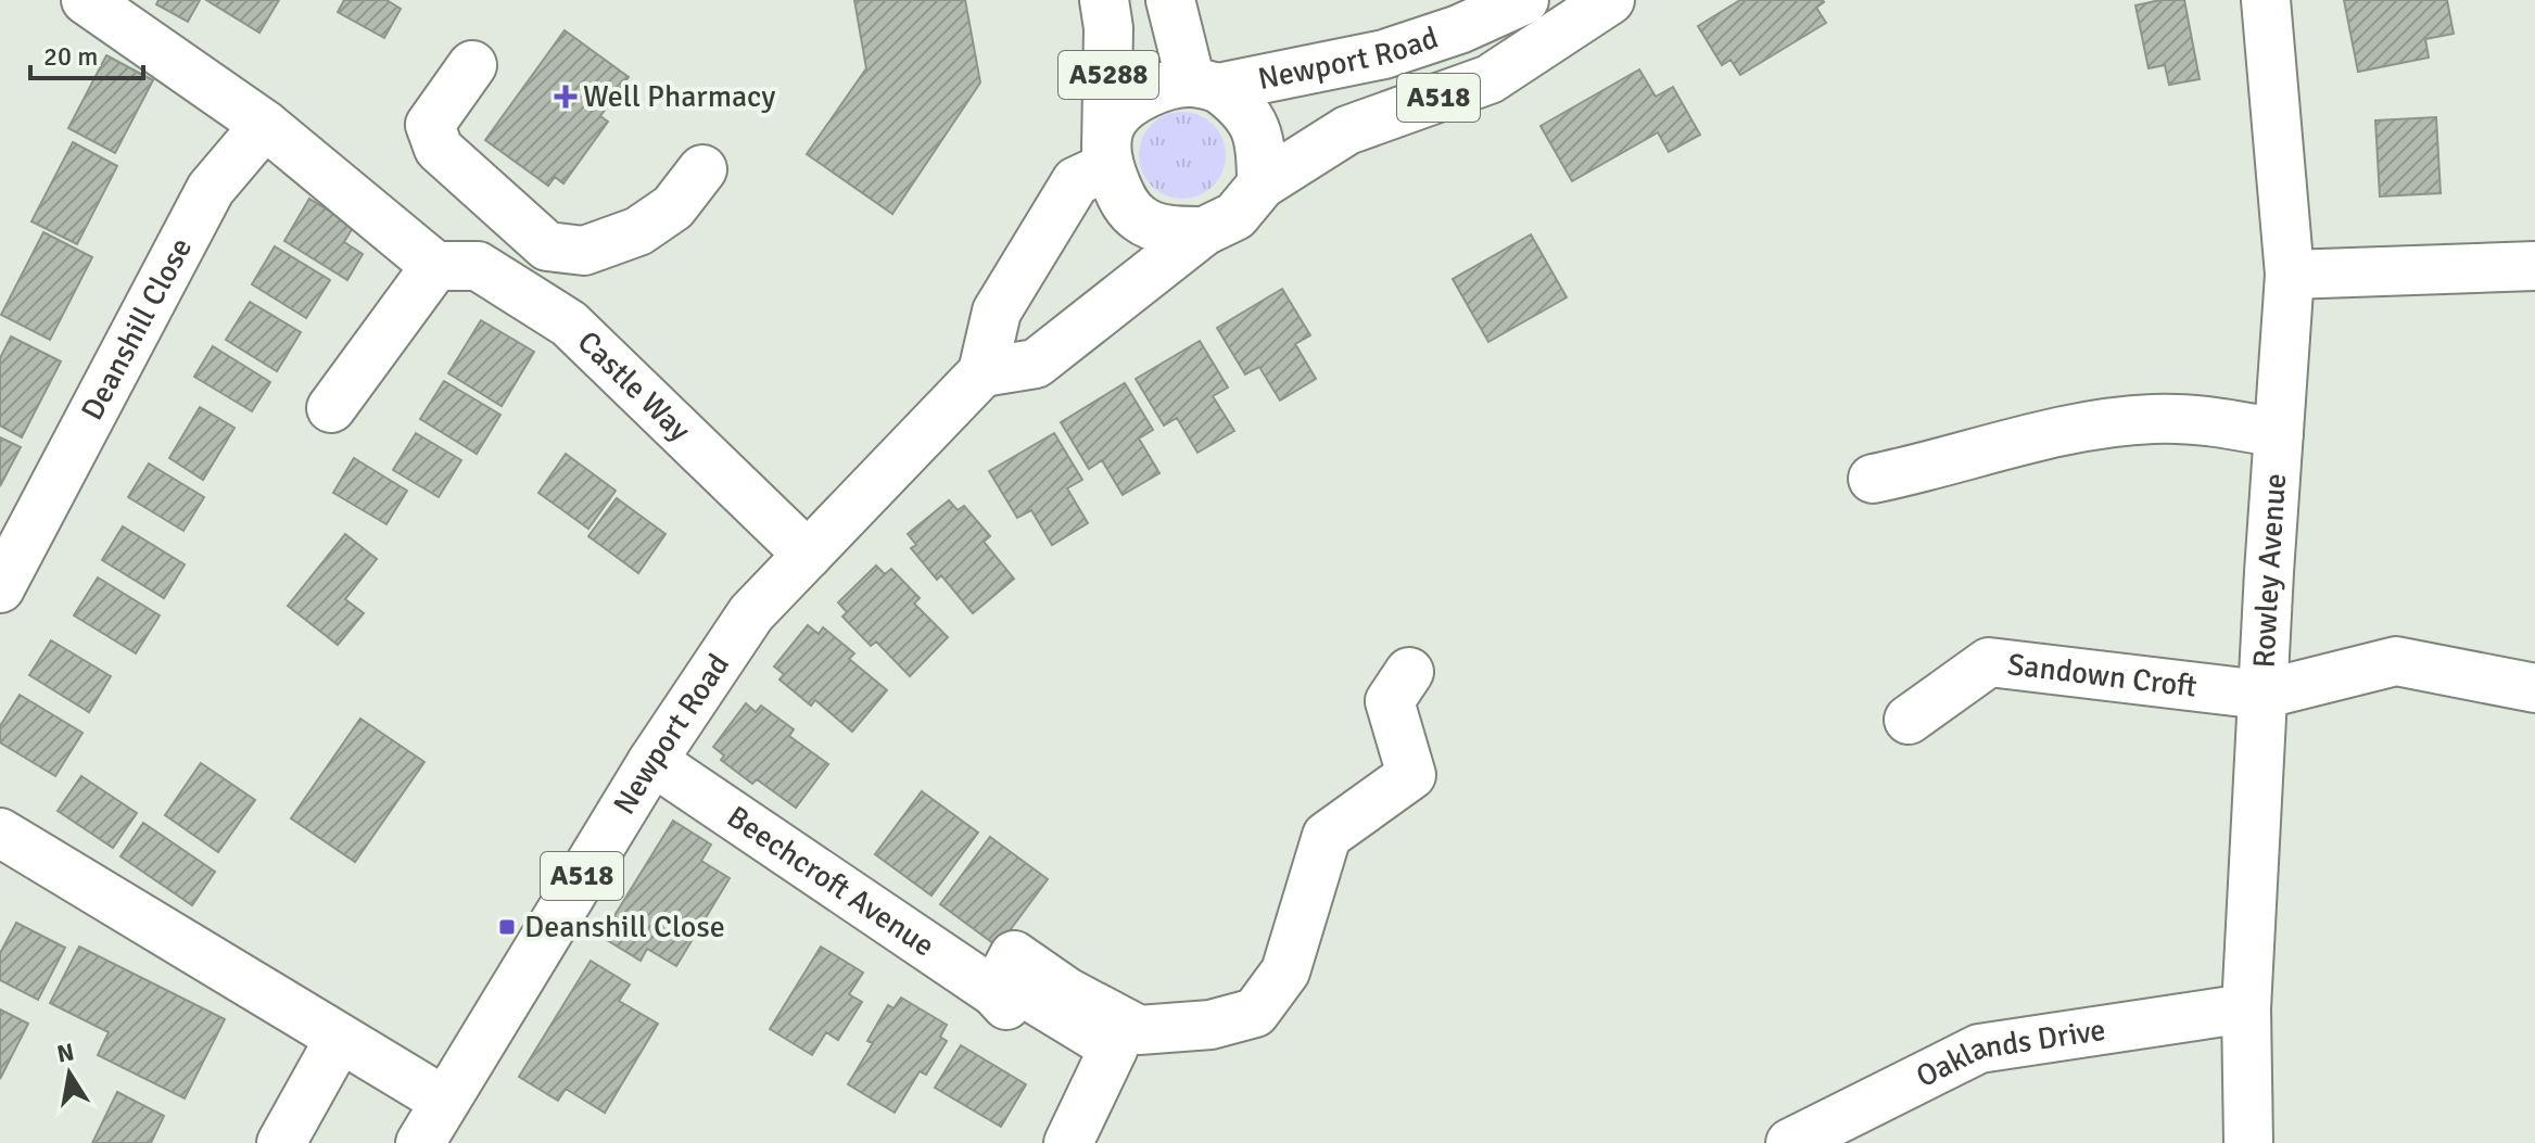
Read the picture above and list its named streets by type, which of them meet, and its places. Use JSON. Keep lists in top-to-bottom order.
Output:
{
  "streets": {
    "main road": [
      "Newport Road",
      "A5288",
      "A518",
      "Deanshill Close",
      "Castle Way",
      "Rowley Avenue",
      "Sandown Croft",
      "Beechcroft Avenue",
      "Oaklands Drive"
    ]
  },
  "crossings": [
    ["Newport Road", "A5288"],
    ["Newport Road", "Castle Way"],
    ["Newport Road", "Beechcroft Avenue"],
    ["Rowley Avenue", "Sandown Croft"],
    ["Rowley Avenue", "Oaklands Drive"]
  ],
  "places": {
    "health": ["Well Pharmacy"],
    "transit": ["Deanshill Close"]
  },
  "scale_bar": "20 m",
  "north": "top"
}
